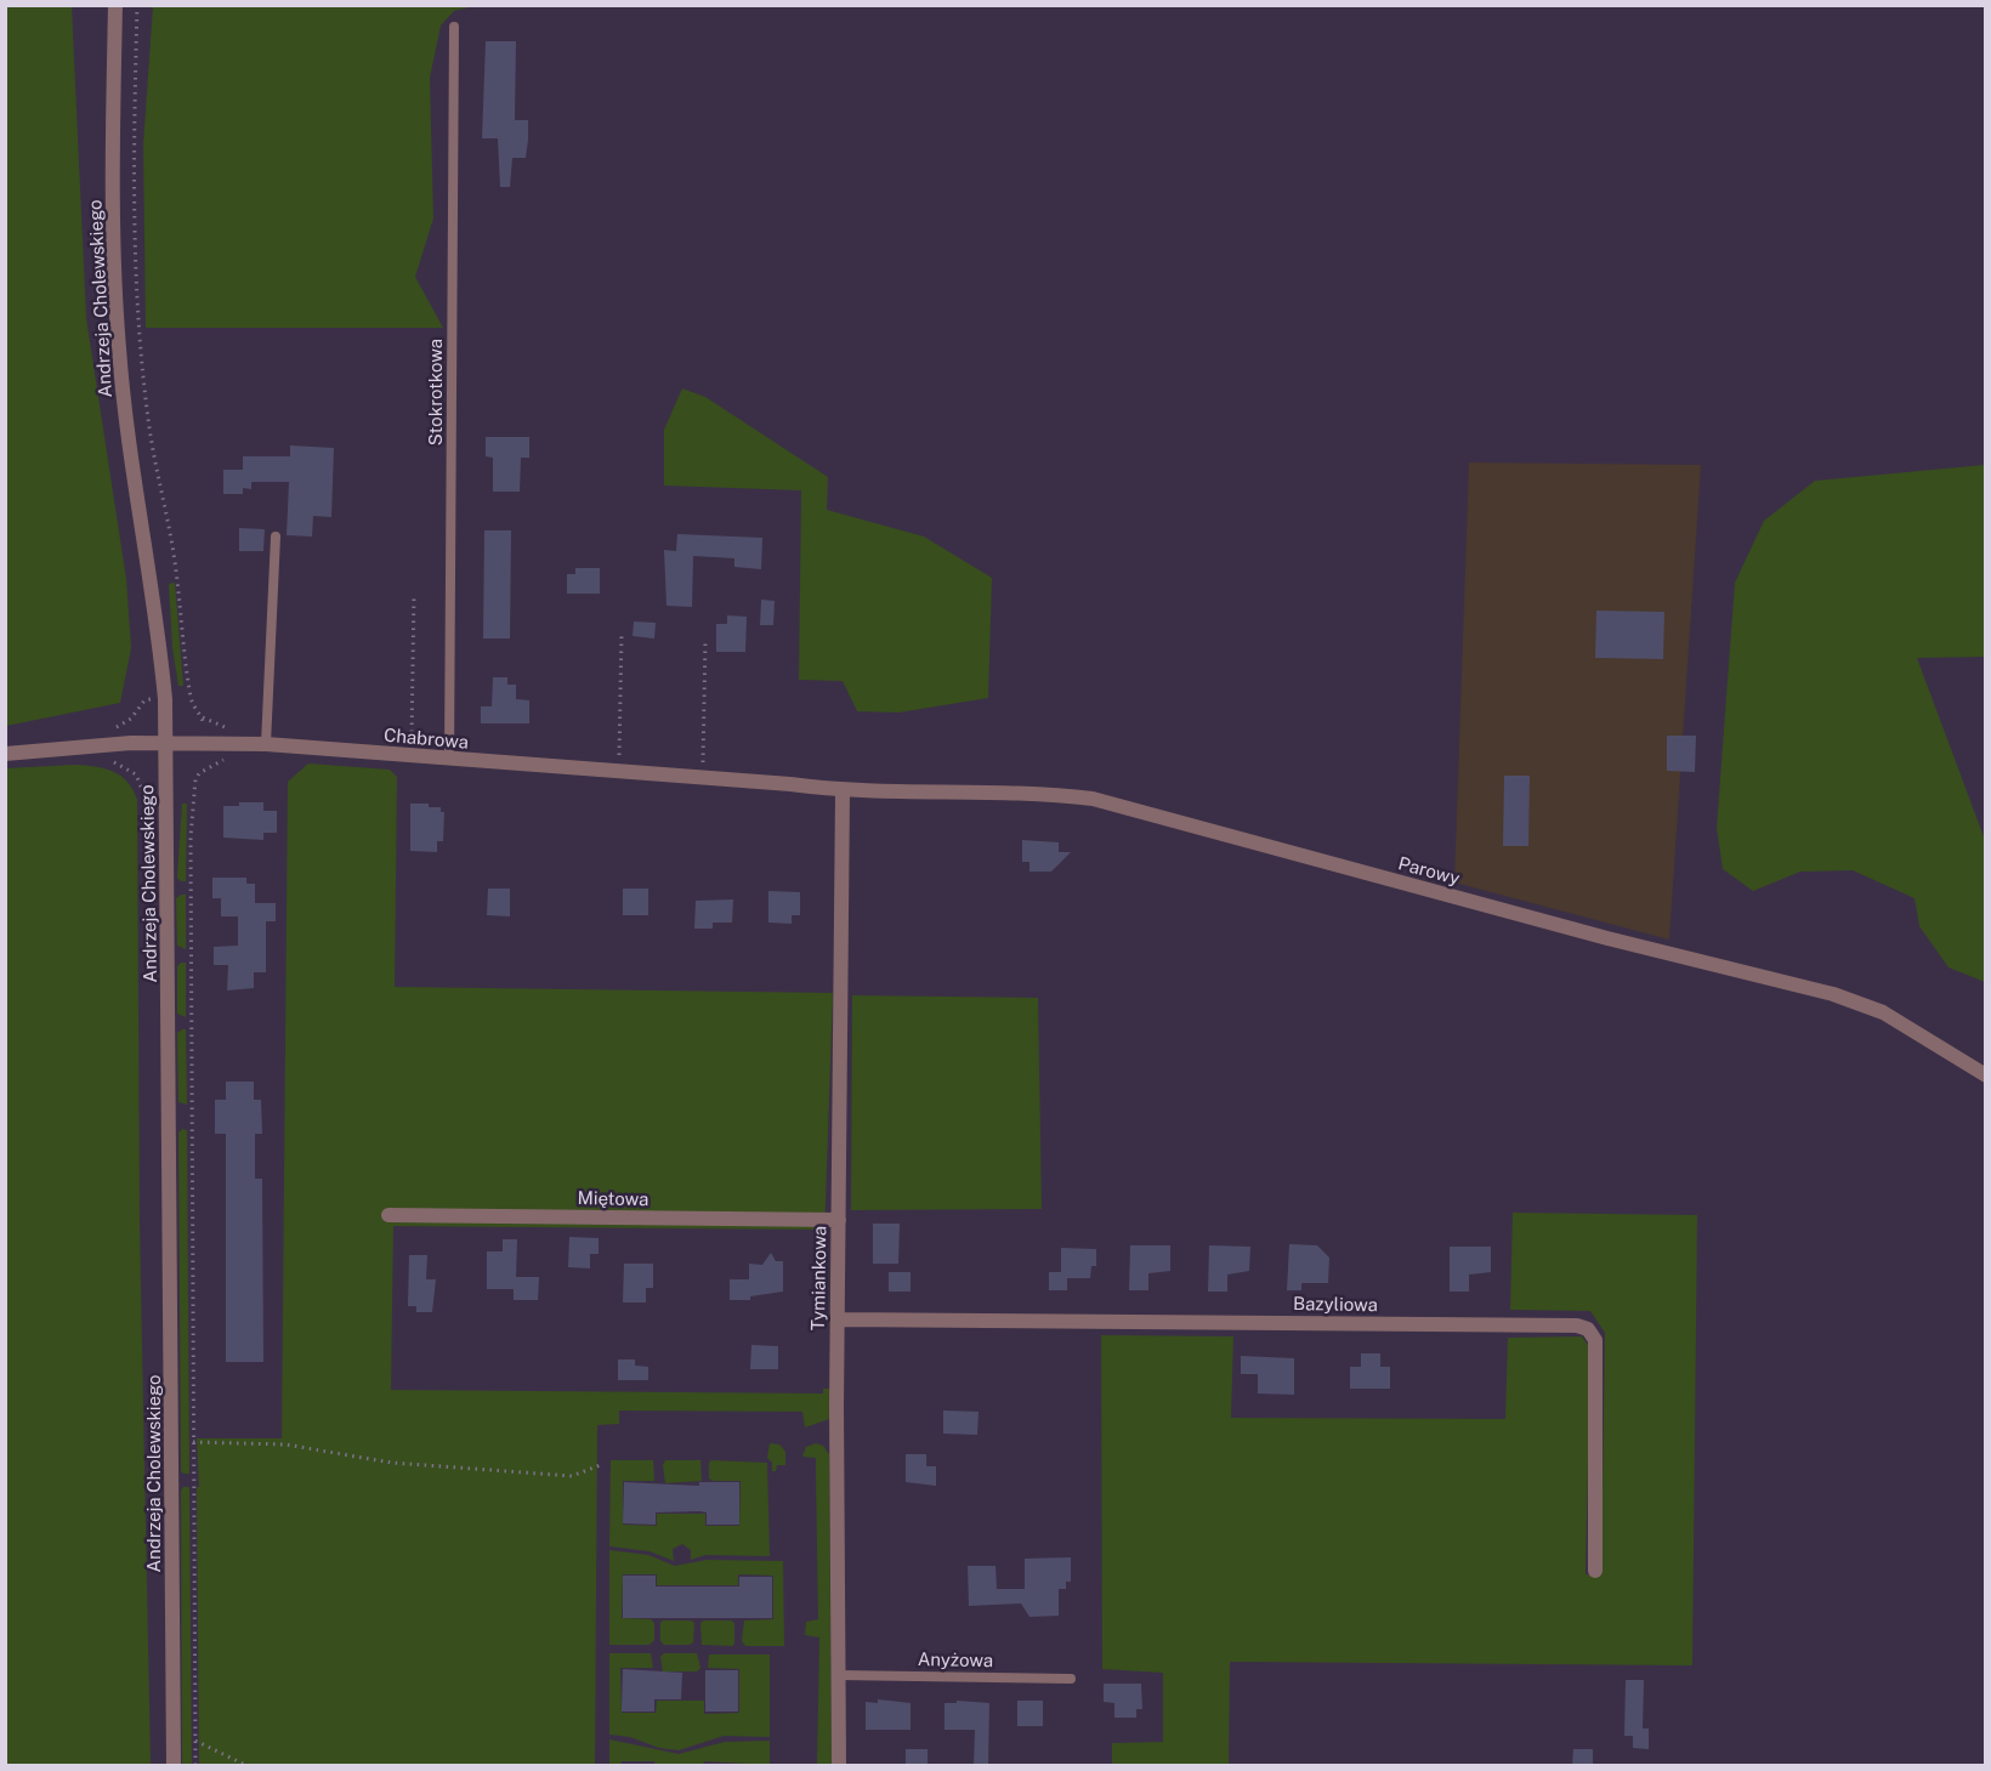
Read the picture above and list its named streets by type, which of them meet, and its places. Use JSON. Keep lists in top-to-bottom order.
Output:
{
  "streets": {
    "street": [
      "Andrzeja Cholewskiego",
      "Chabrowa",
      "Parowy",
      "Miętowa",
      "Tymiankowa",
      "Bazyliowa"
    ],
    "lane": ["Stokrotkowa", "Anyżowa"]
  },
  "crossings": [
    ["Andrzeja Cholewskiego", "Chabrowa"],
    ["Stokrotkowa", "Chabrowa"],
    ["Chabrowa", "Parowy"],
    ["Chabrowa", "Tymiankowa"],
    ["Parowy", "Tymiankowa"],
    ["Miętowa", "Tymiankowa"],
    ["Tymiankowa", "Bazyliowa"],
    ["Tymiankowa", "Anyżowa"]
  ]
}
